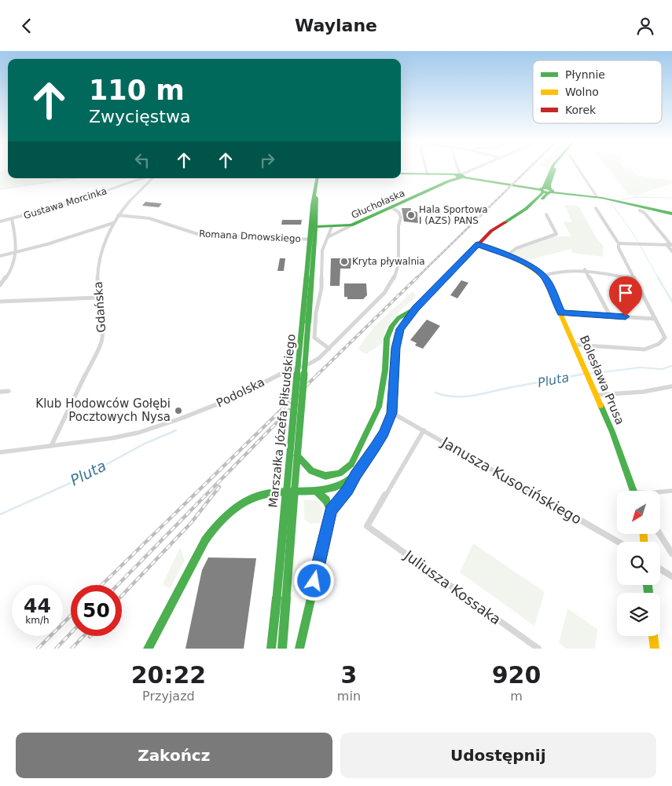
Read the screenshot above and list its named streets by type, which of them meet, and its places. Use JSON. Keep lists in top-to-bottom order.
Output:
{
  "streets": {
    "main road": ["Głuchołaska", "Bolesława Prusa", "Marszałka Józefa Piłsudskiego"],
    "street": [
      "Gustawa Morcinka",
      "Romana Dmowskiego",
      "Gdańska",
      "Podolska",
      "Janusza Kusocińskiego",
      "Juliusza Kossaka"
    ]
  },
  "crossings": [
    ["Głuchołaska", "Podolska"],
    ["Głuchołaska", "Marszałka Józefa Piłsudskiego"],
    ["Romana Dmowskiego", "Gdańska"],
    ["Romana Dmowskiego", "Marszałka Józefa Piłsudskiego"],
    ["Gdańska", "Podolska"],
    ["Podolska", "Marszałka Józefa Piłsudskiego"],
    ["Janusza Kusocińskiego", "Juliusza Kossaka"]
  ],
  "water": ["Pluta"],
  "places": ["Hala Sportowa I (AZS) PANS", "Kryta pływalnia", "Klub Hodowców Gołębi Pocztowych Nysa"],
  "legend": ["Płynnie", "Wolno", "Korek"],
  "north": "bottom left",
  "page": {
    "header": "Waylane",
    "turn": ["110 m", "Zwycięstwa"],
    "speed": "44 km/h",
    "limit": "50",
    "eta": [
      "20:22",
      "Przyjazd",
      "3",
      "min",
      "920",
      "m"
    ],
    "buttons": ["Zakończ", "Udostępnij"]
  }
}
